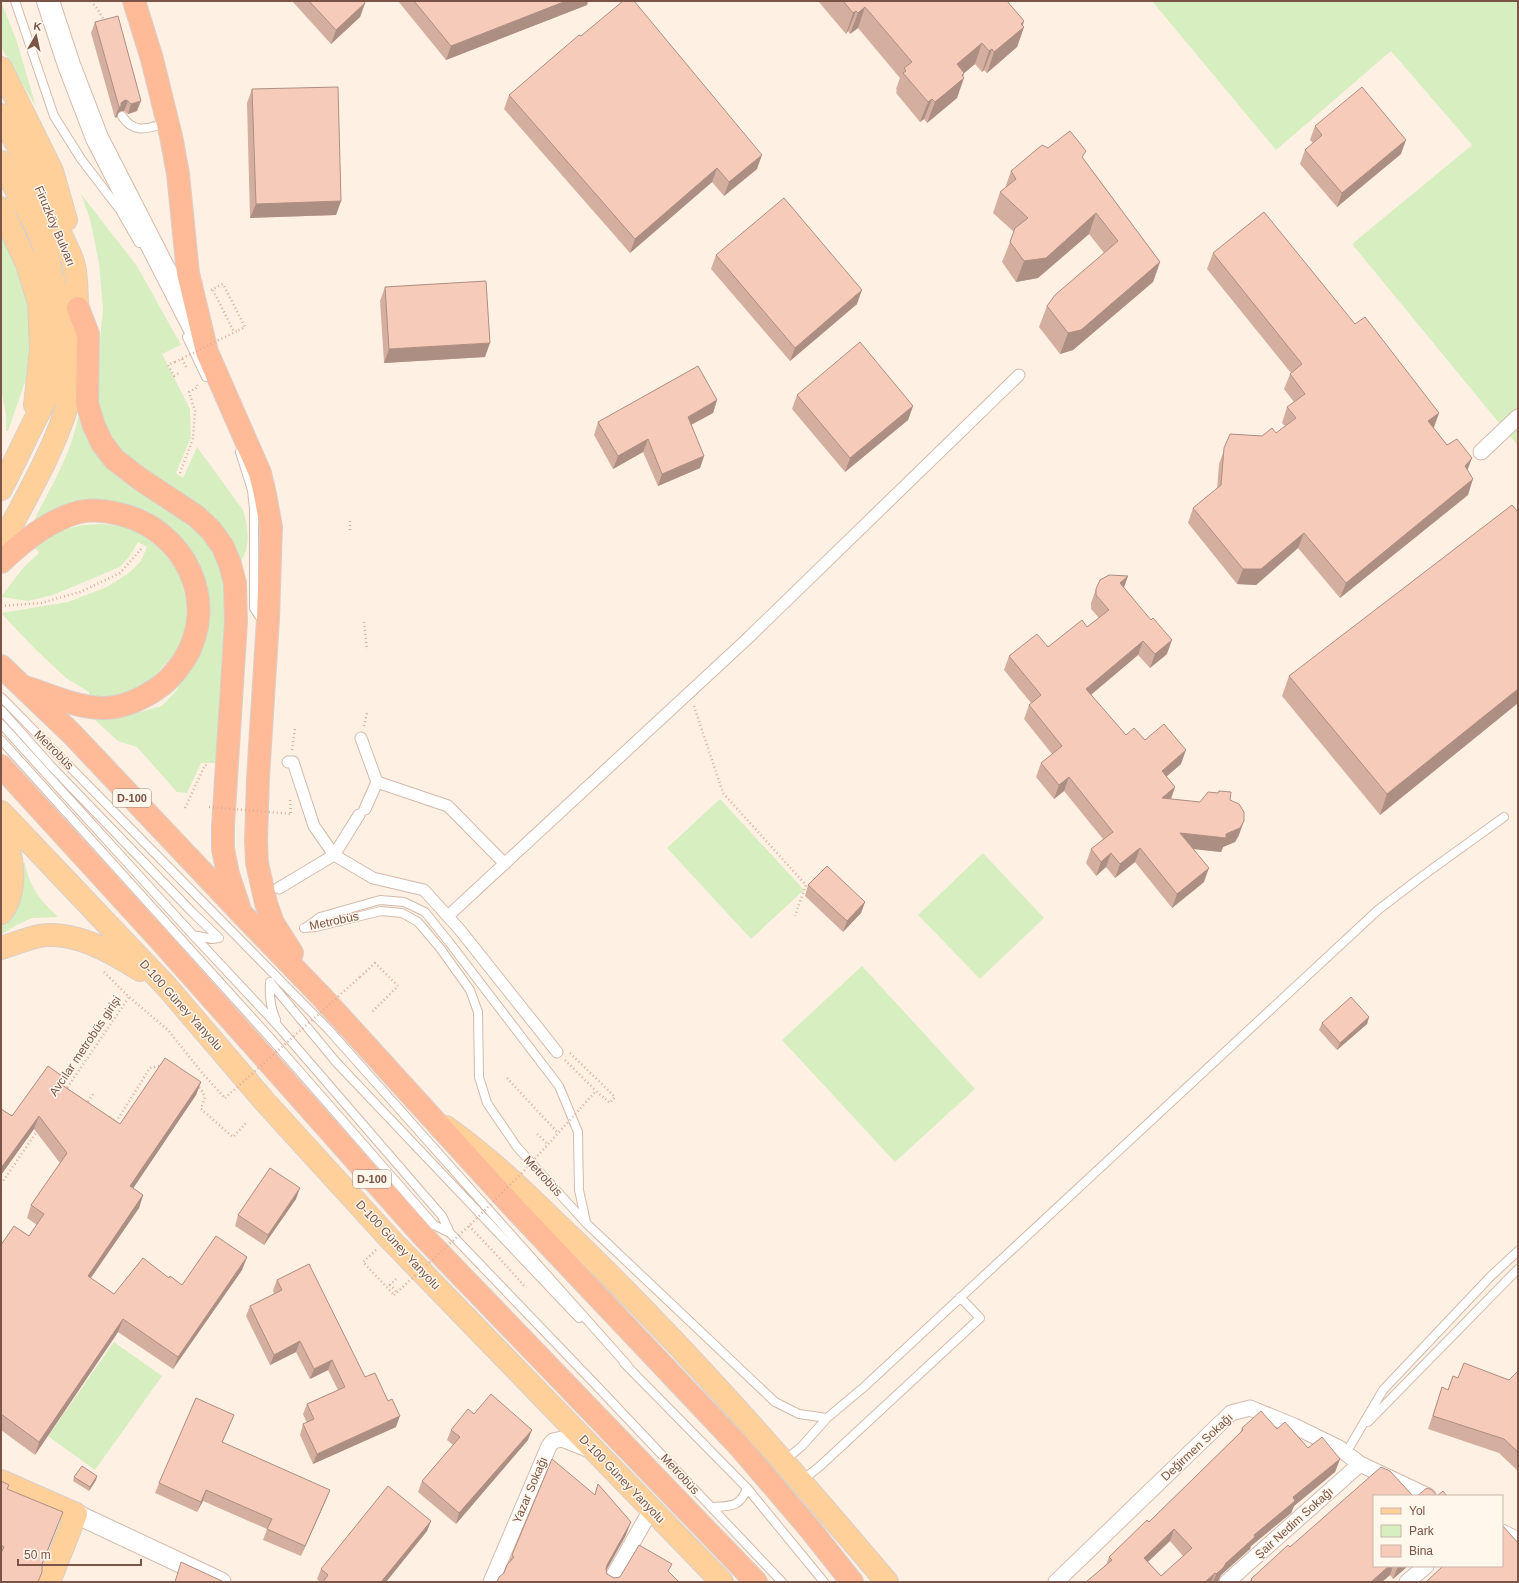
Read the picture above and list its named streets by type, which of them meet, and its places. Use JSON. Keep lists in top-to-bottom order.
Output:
{
  "streets": {
    "highway": ["D-100"],
    "main road": ["Firuzköy Bulvarı", "D-100 Güney Yanyolu"],
    "street": ["Değirmen Sokağı", "Yazar Sokağı", "Şair Nedim Sokağı"],
    "lane": ["Metrobüs"],
    "path": ["Avcılar metrobüs girişi"]
  },
  "crossings": [
    ["D-100 Güney Yanyolu", "Yazar Sokağı"],
    ["Değirmen Sokağı", "Şair Nedim Sokağı"]
  ],
  "legend": ["Yol", "Park", "Bina"],
  "scale_bar": "50 m",
  "north": "top"
}
